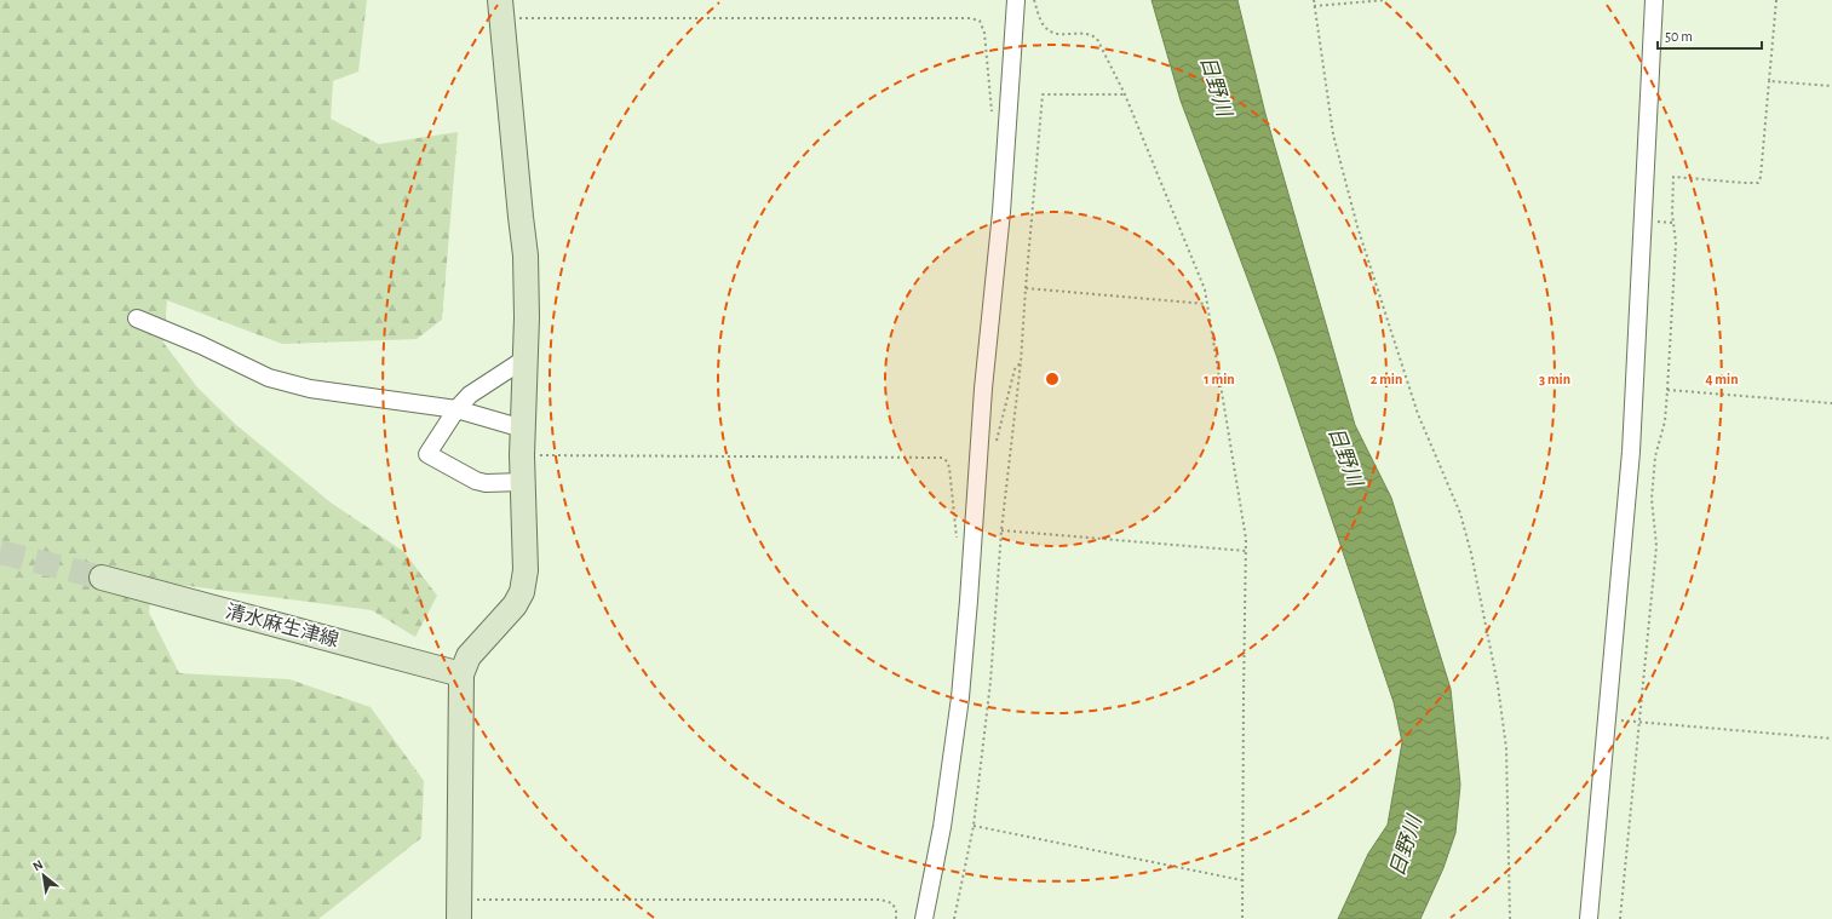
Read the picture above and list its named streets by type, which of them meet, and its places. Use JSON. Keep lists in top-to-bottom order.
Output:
{
  "streets": {
    "street": ["清水麻生津線"]
  },
  "water": ["日野川"],
  "scale_bar": "50 m",
  "north": "top left",
  "rings": [
    "1 min",
    "2 min",
    "3 min",
    "4 min"
  ]
}
